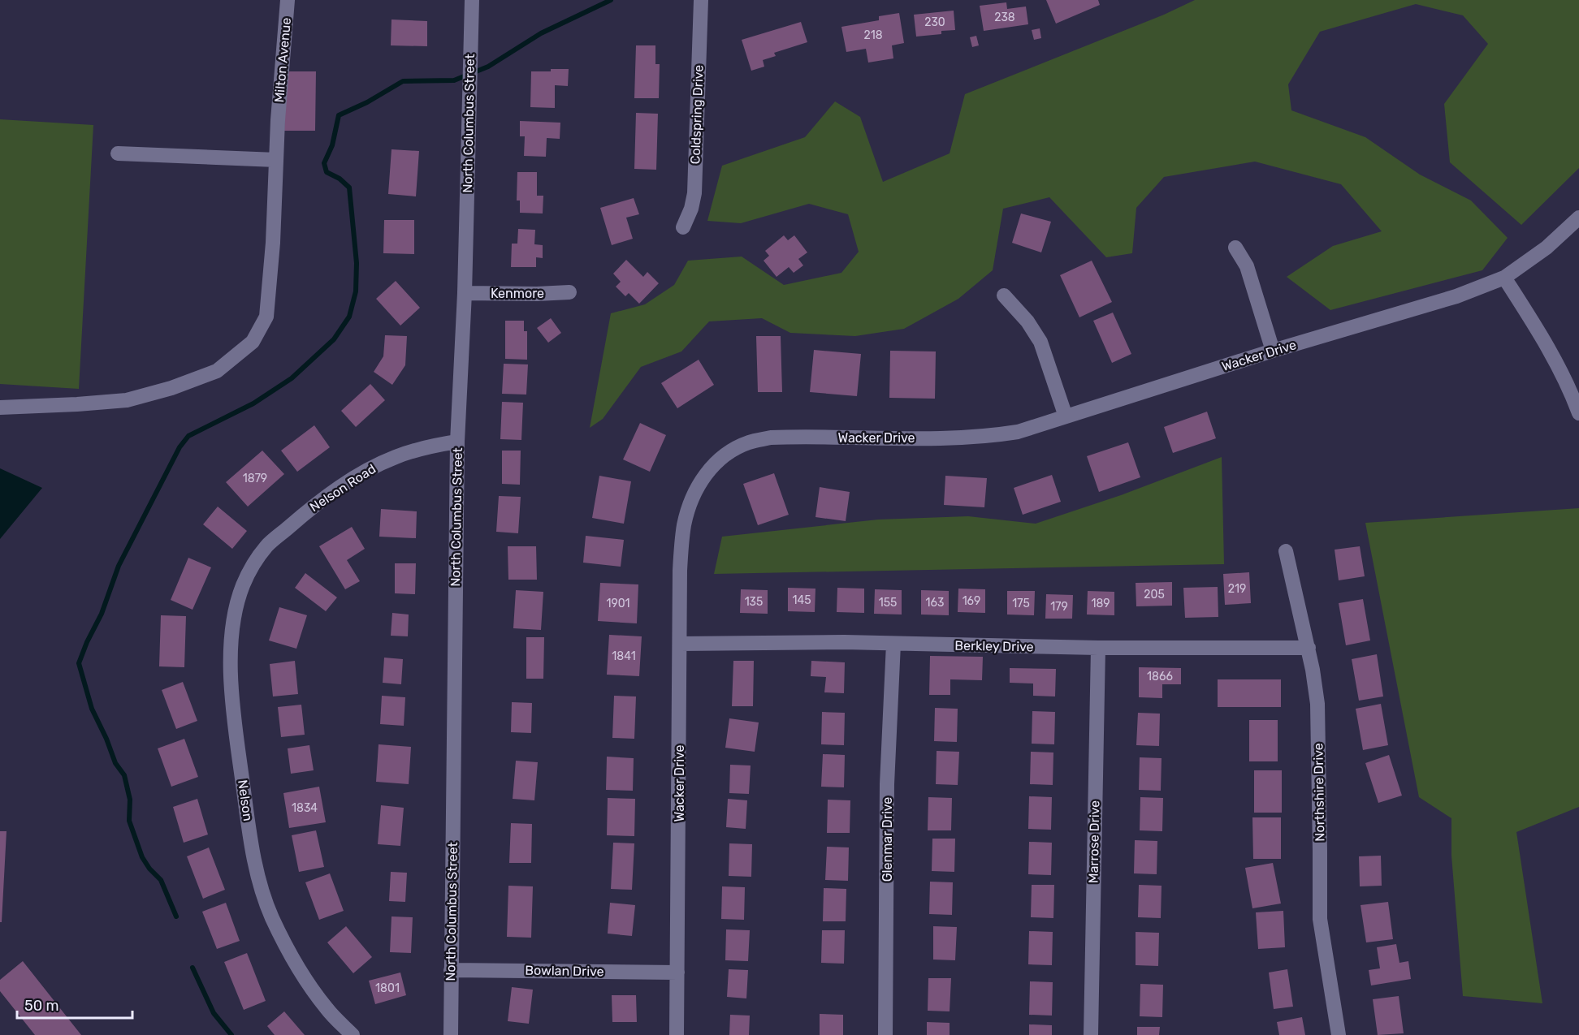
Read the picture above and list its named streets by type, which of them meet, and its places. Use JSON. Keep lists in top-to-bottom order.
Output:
{
  "streets": {
    "street": [
      "Milton Avenue",
      "Coldspring Drive",
      "North Columbus Street",
      "Kenmore",
      "Wacker Drive",
      "Nelson Road",
      "Berkley Drive",
      "Northshire Drive",
      "Nelson",
      "Glenmar Drive",
      "Marrose Drive",
      "Bowlan Drive"
    ]
  },
  "crossings": [
    ["North Columbus Street", "Kenmore"],
    ["North Columbus Street", "Nelson Road"],
    ["North Columbus Street", "Bowlan Drive"],
    ["Wacker Drive", "Berkley Drive"],
    ["Wacker Drive", "Bowlan Drive"],
    ["Nelson Road", "Nelson"],
    ["Berkley Drive", "Northshire Drive"],
    ["Berkley Drive", "Glenmar Drive"],
    ["Berkley Drive", "Marrose Drive"]
  ],
  "house_numbers": [
    "238",
    "230",
    "218",
    "1879",
    "219",
    "205",
    "145",
    "169",
    "135",
    "155",
    "163",
    "1901",
    "175",
    "189",
    "179",
    "1841",
    "1866",
    "1834",
    "1801"
  ],
  "scale_bar": "50 m"
}
